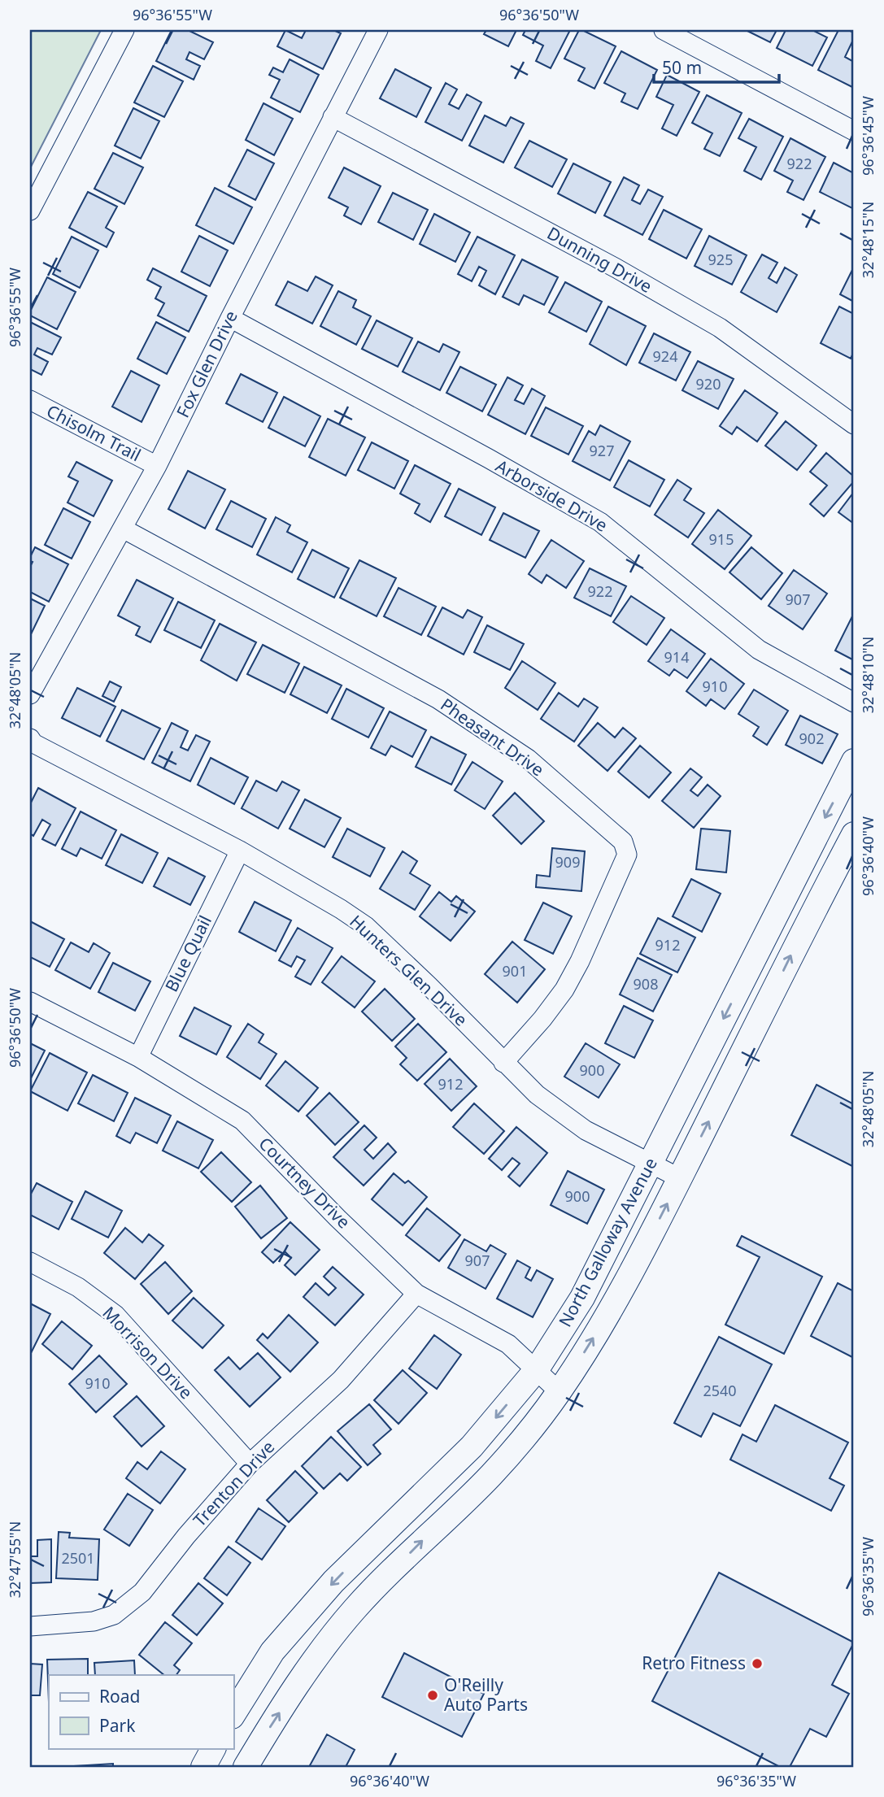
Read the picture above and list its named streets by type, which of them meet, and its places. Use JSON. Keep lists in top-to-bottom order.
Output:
{
  "streets": {
    "main road": ["North Galloway Avenue"],
    "street": [
      "Dunning Drive",
      "Fox Glen Drive",
      "Chisolm Trail",
      "Arborside Drive",
      "Pheasant Drive",
      "Blue Quail",
      "Hunters Glen Drive",
      "Courtney Drive",
      "Morrison Drive",
      "Trenton Drive"
    ]
  },
  "crossings": [
    ["Dunning Drive", "Fox Glen Drive"],
    ["Fox Glen Drive", "Chisolm Trail"],
    ["Fox Glen Drive", "Arborside Drive"],
    ["Fox Glen Drive", "Pheasant Drive"],
    ["Pheasant Drive", "Hunters Glen Drive"],
    ["Blue Quail", "Hunters Glen Drive"],
    ["Blue Quail", "Courtney Drive"],
    ["Hunters Glen Drive", "North Galloway Avenue"],
    ["Courtney Drive", "North Galloway Avenue"],
    ["Courtney Drive", "Trenton Drive"],
    ["Morrison Drive", "Trenton Drive"]
  ],
  "places": ["Retro Fitness", "O'Reilly Auto Parts"],
  "house_numbers": [
    "922",
    "925",
    "924",
    "920",
    "927",
    "915",
    "922",
    "907",
    "914",
    "910",
    "902",
    "909",
    "912",
    "901",
    "908",
    "900",
    "912",
    "900",
    "907",
    "910",
    "2540",
    "2501"
  ],
  "legend": ["Road", "Park"],
  "scale_bar": "50 m",
  "coordinates": [
    "96°36'55\"W",
    "96°36'50\"W",
    "96°36'45\"W",
    "32°48'15\"N",
    "32°48'10\"N",
    "32°48'05\"N",
    "96°36'40\"W",
    "32°47'55\"N",
    "96°36'35\"W"
  ]
}
